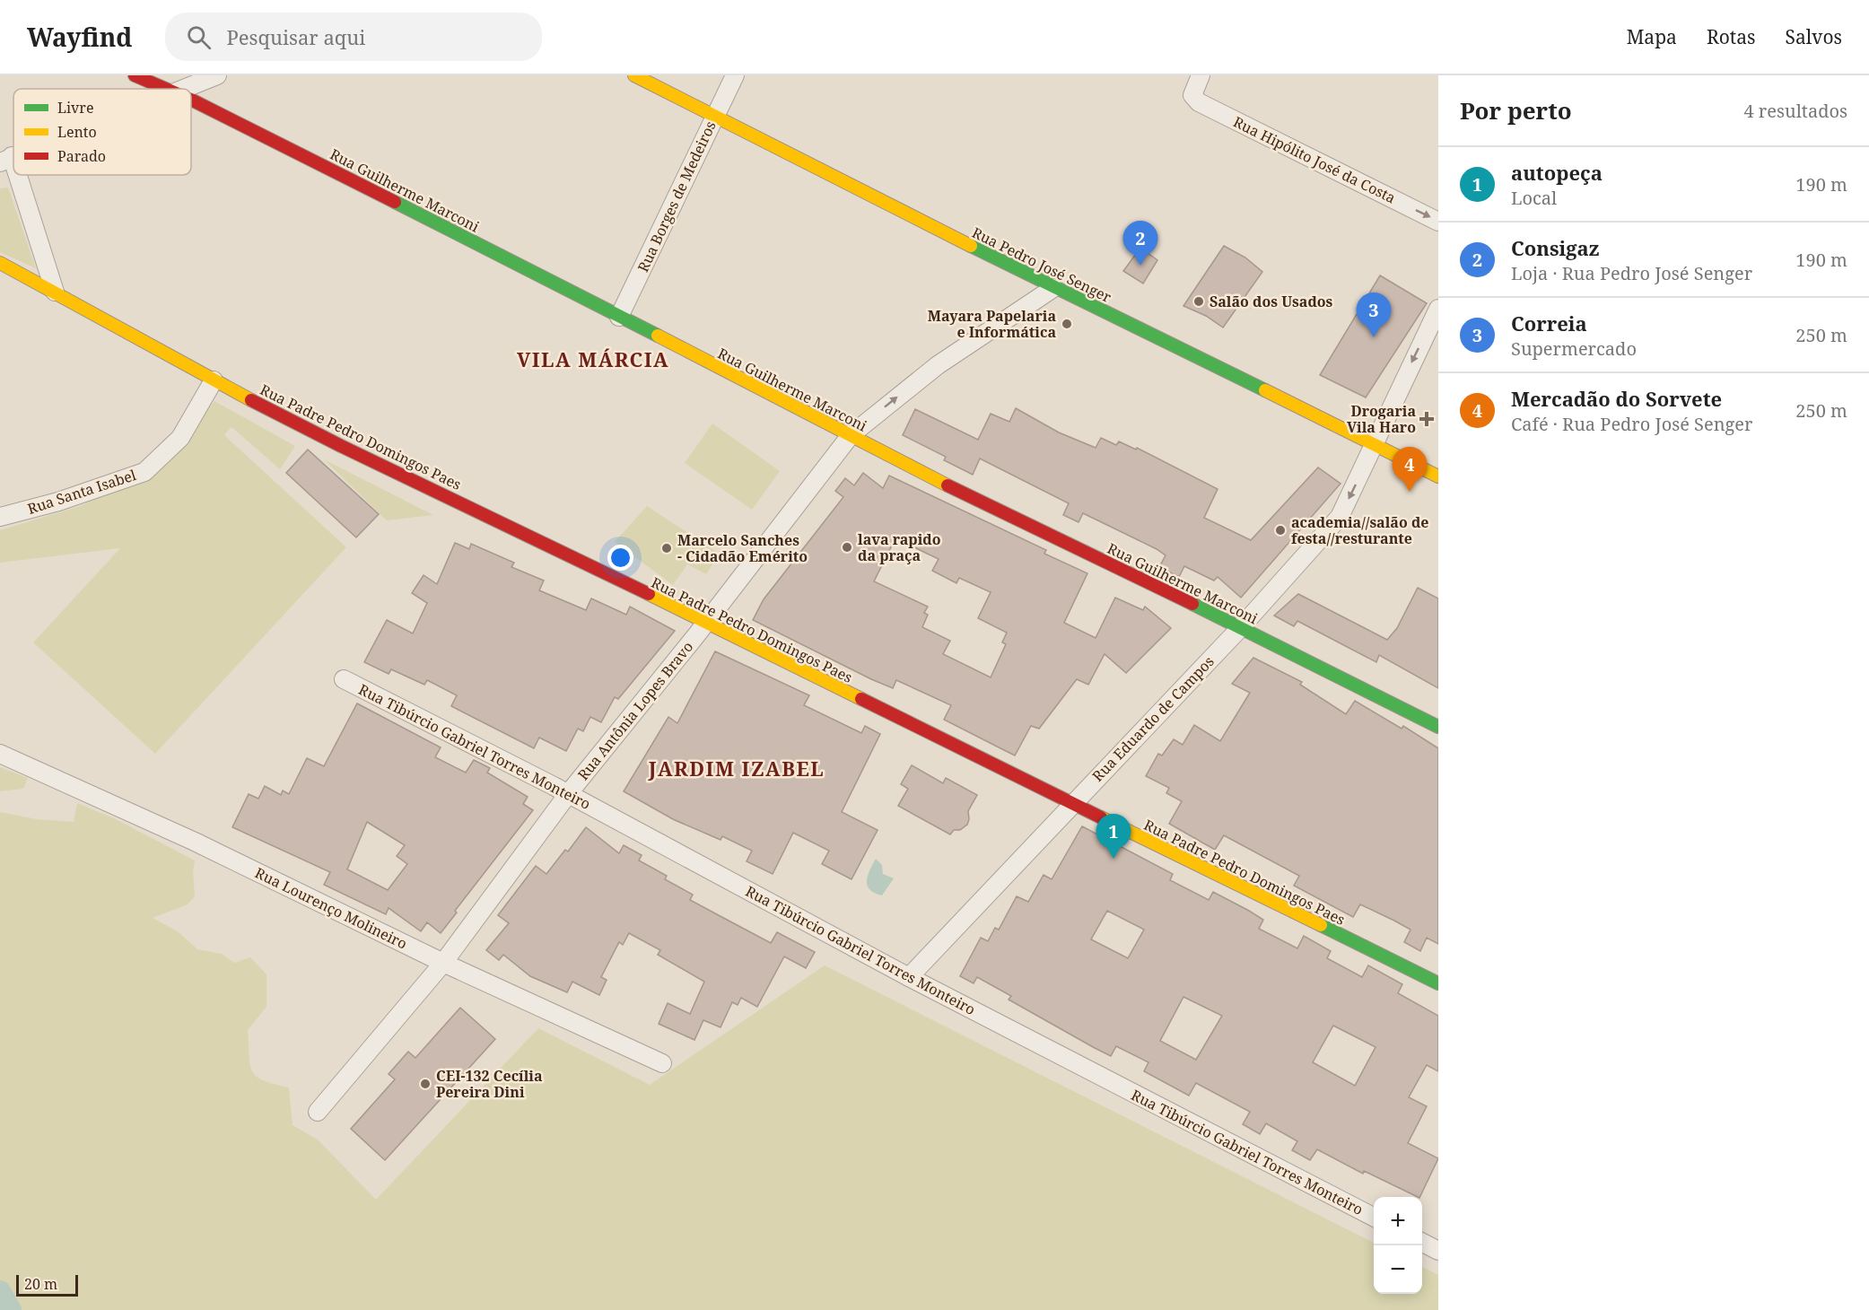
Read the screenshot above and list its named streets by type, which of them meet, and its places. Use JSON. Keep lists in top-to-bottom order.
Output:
{
  "streets": {
    "street": [
      "Rua Hipólito José da Costa",
      "Rua Guilherme Marconi",
      "Rua Borges de Medeiros",
      "Rua Pedro José Senger",
      "Rua Padre Pedro Domingos Paes",
      "Rua Santa Isabel",
      "Rua Antônia Lopes Bravo",
      "Rua Eduardo de Campos",
      "Rua Tibúrcio Gabriel Torres Monteiro",
      "Rua Lourenço Molineiro"
    ]
  },
  "crossings": [
    ["Rua Guilherme Marconi", "Rua Borges de Medeiros"],
    ["Rua Guilherme Marconi", "Rua Antônia Lopes Bravo"],
    ["Rua Guilherme Marconi", "Rua Eduardo de Campos"],
    ["Rua Borges de Medeiros", "Rua Pedro José Senger"],
    ["Rua Pedro José Senger", "Rua Antônia Lopes Bravo"],
    ["Rua Pedro José Senger", "Rua Eduardo de Campos"],
    ["Rua Padre Pedro Domingos Paes", "Rua Santa Isabel"],
    ["Rua Padre Pedro Domingos Paes", "Rua Antônia Lopes Bravo"],
    ["Rua Padre Pedro Domingos Paes", "Rua Eduardo de Campos"],
    ["Rua Antônia Lopes Bravo", "Rua Tibúrcio Gabriel Torres Monteiro"],
    ["Rua Antônia Lopes Bravo", "Rua Lourenço Molineiro"],
    ["Rua Eduardo de Campos", "Rua Tibúrcio Gabriel Torres Monteiro"]
  ],
  "one_way": ["Rua Hipólito José da Costa", "Rua Eduardo de Campos"],
  "districts": ["VILA MÁRCIA", "JARDIM IZABEL"],
  "places": {
    "other": [
      "Salão dos Usados",
      "Mayara Papelaria e Informática",
      "academia//salão de festa//resturante",
      "lava rapido da praça",
      "Marcelo Sanches - Cidadão Emérito",
      "CEI-132 Cecília Pereira Dini"
    ],
    "health": ["Drogaria Vila Haro"]
  },
  "legend": ["Livre", "Lento", "Parado"],
  "scale_bar": "20 m",
  "page": {
    "header": "Wayfind",
    "search": "Pesquisar aqui",
    "nav": ["Mapa", "Rotas", "Salvos"],
    "heading": ["Por perto", "4 resultados"],
    "list": [
      {
        "mark": "1",
        "name": "autopeça",
        "note": "Local",
        "value": "190 m"
      },
      {
        "mark": "2",
        "name": "Consigaz",
        "note": "Loja · Rua Pedro José Senger",
        "value": "190 m"
      },
      {
        "mark": "3",
        "name": "Correia",
        "note": "Supermercado",
        "value": "250 m"
      },
      {
        "mark": "4",
        "name": "Mercadão do Sorvete",
        "note": "Café · Rua Pedro José Senger",
        "value": "250 m"
      }
    ],
    "pins": [
      "2",
      "3",
      "4",
      "1"
    ],
    "map_buttons": ["+", "−"],
    "scale": "20 m"
  }
}
